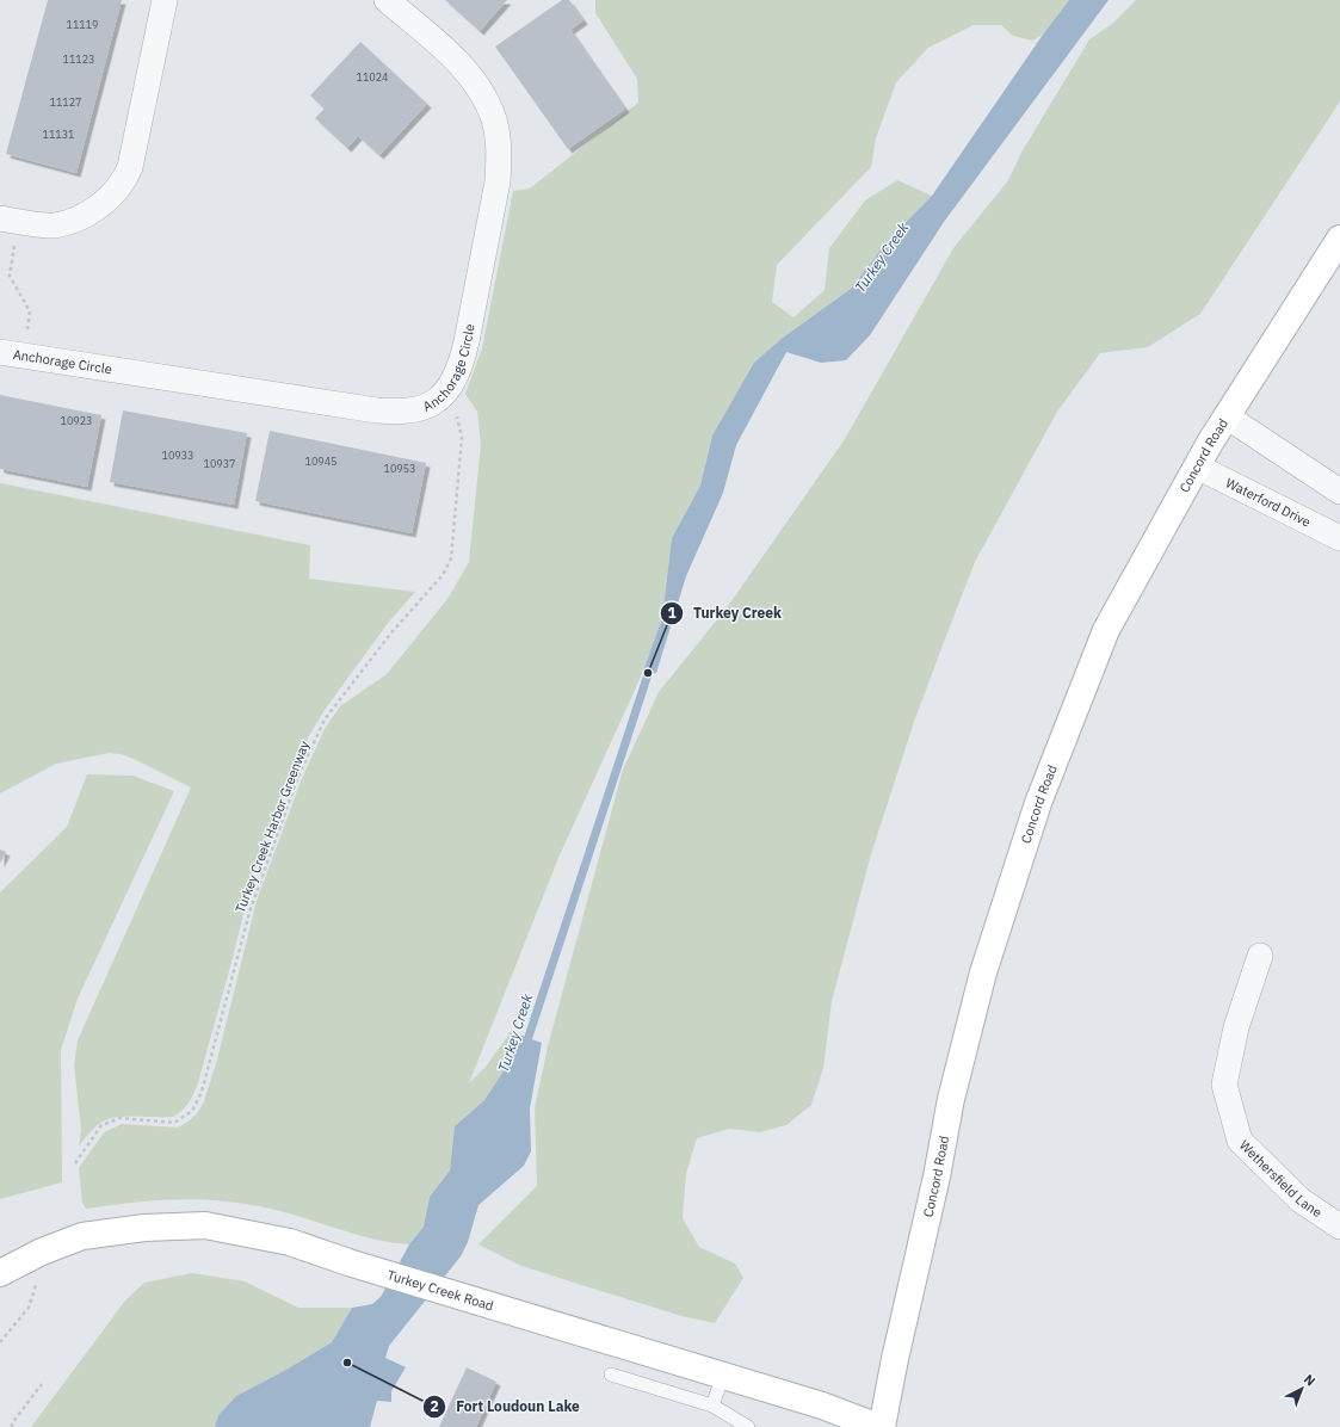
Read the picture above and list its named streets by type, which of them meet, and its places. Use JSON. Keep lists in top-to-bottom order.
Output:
{
  "streets": {
    "main road": ["Concord Road", "Turkey Creek Road"],
    "street": ["Anchorage Circle", "Waterford Drive", "Wethersfield Lane"],
    "path": ["Turkey Creek Harbor Greenway"]
  },
  "crossings": [
    ["Anchorage Circle", "Turkey Creek Harbor Greenway"],
    ["Concord Road", "Waterford Drive"],
    ["Concord Road", "Turkey Creek Road"]
  ],
  "water": ["Turkey Creek"],
  "places": ["Turkey Creek", "Fort Loudoun Lake"],
  "house_numbers": [
    "11119",
    "11123",
    "11024",
    "11127",
    "11131",
    "10923",
    "10933",
    "10945",
    "10937",
    "10953"
  ],
  "north": "top right"
}
